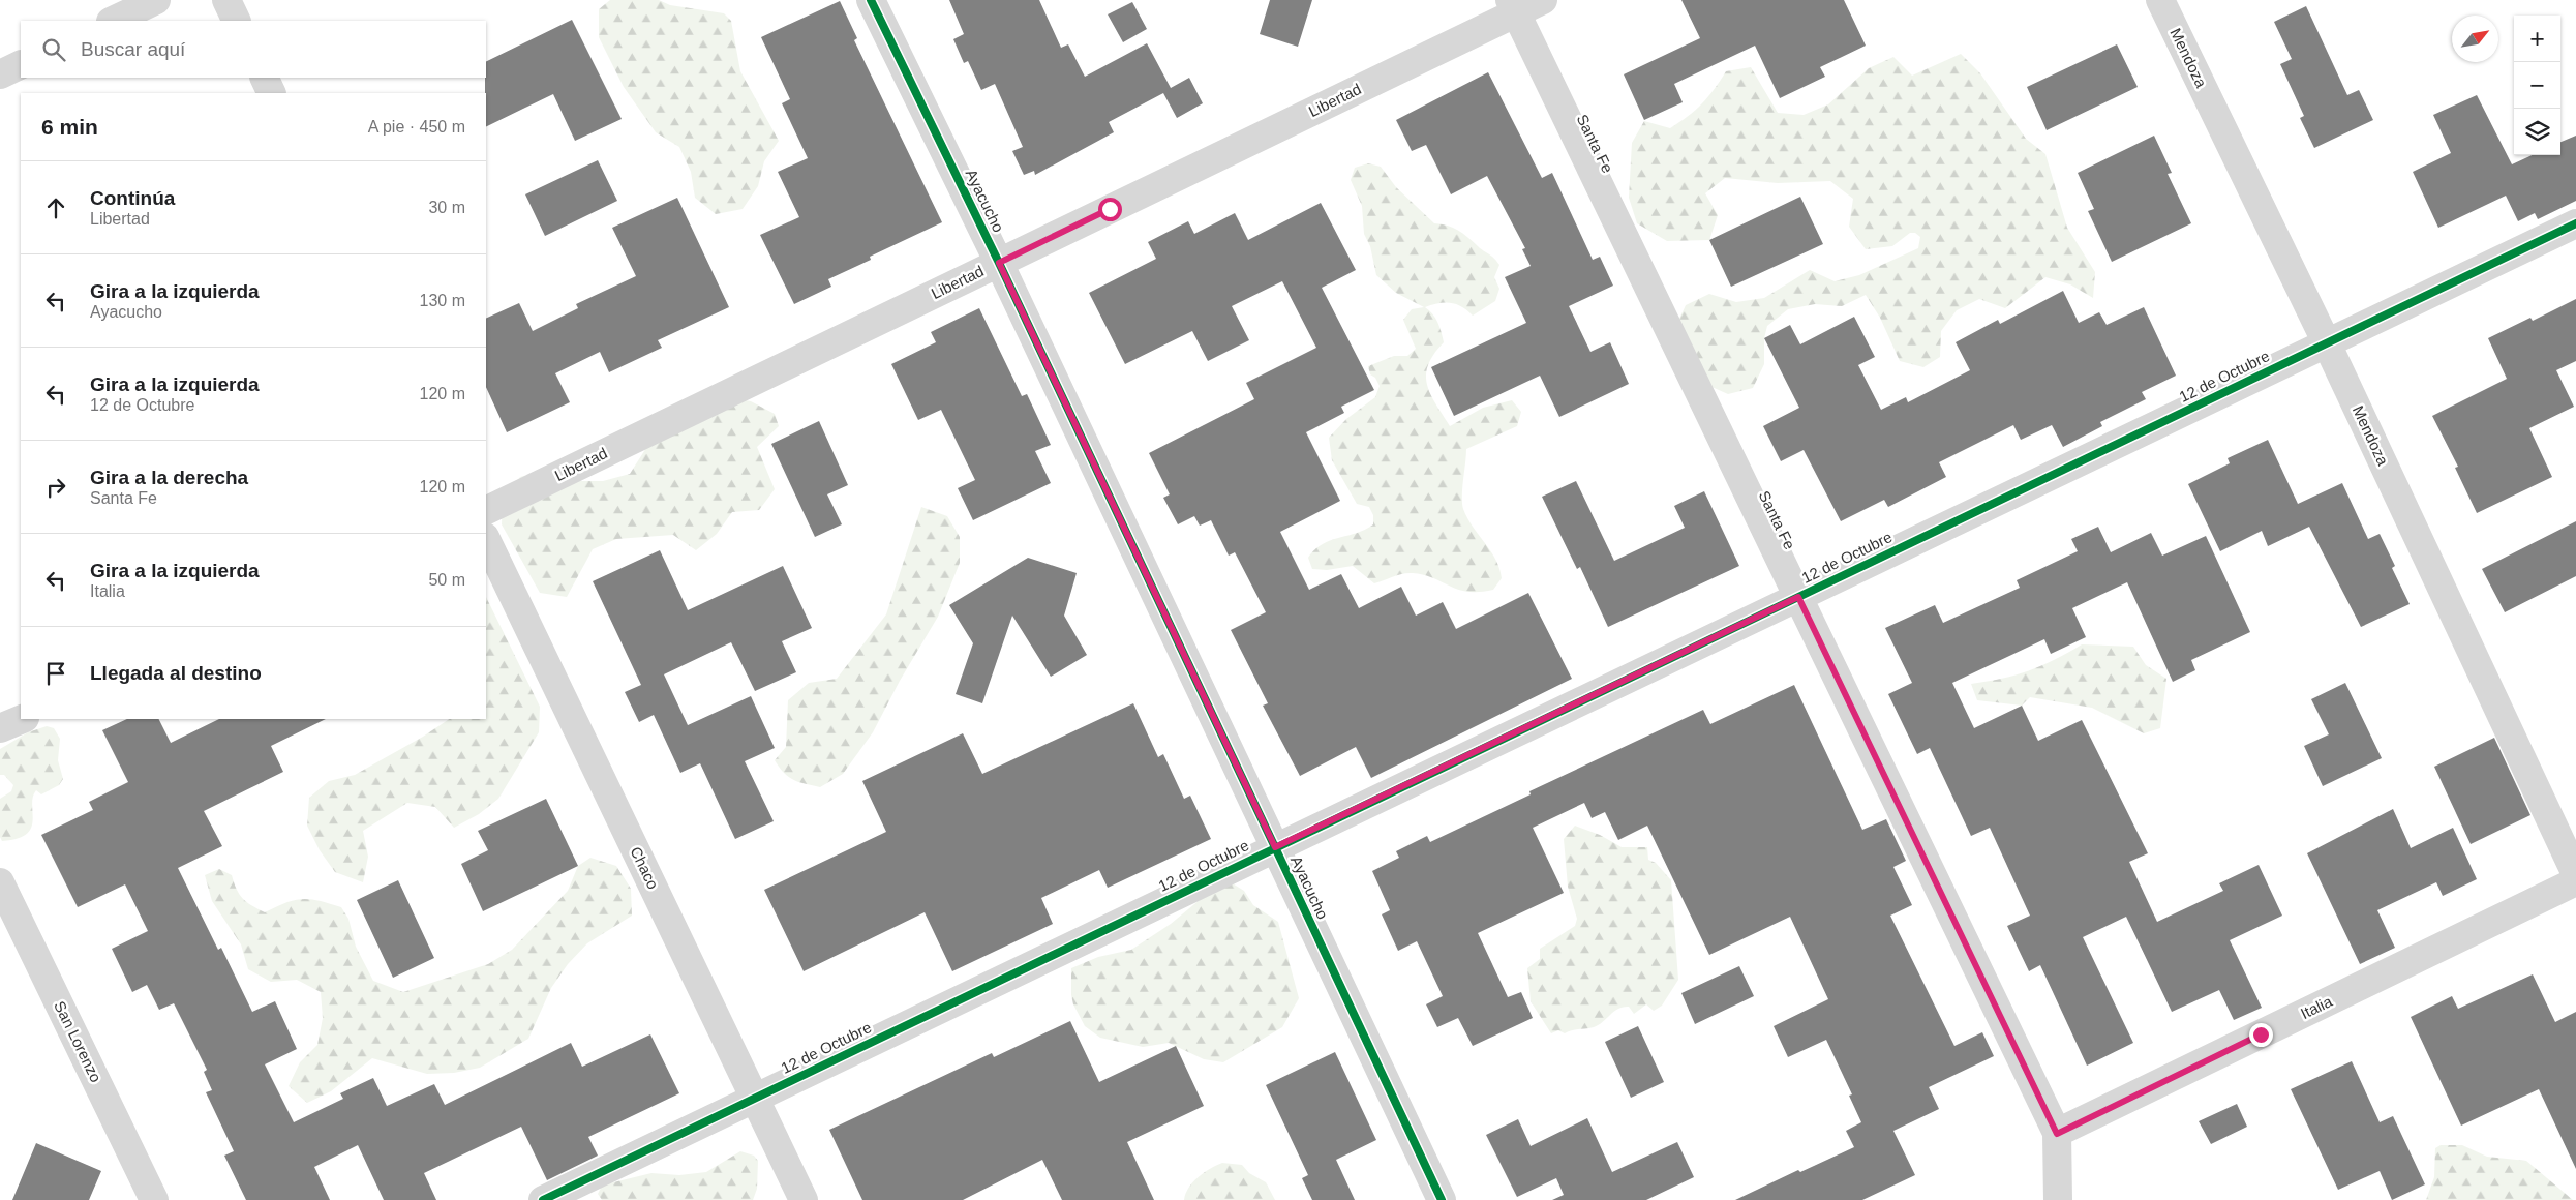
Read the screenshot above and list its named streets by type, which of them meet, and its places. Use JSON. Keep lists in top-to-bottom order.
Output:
{
  "streets": {
    "street": [
      "Mendoza",
      "Libertad",
      "Santa Fe",
      "Ayacucho",
      "12 de Octubre",
      "Chaco",
      "Italia",
      "San Lorenzo"
    ]
  },
  "crossings": [
    ["Mendoza", "12 de Octubre"],
    ["Libertad", "Santa Fe"],
    ["Libertad", "Ayacucho"],
    ["Santa Fe", "12 de Octubre"],
    ["Santa Fe", "Italia"],
    ["Ayacucho", "12 de Octubre"],
    ["12 de Octubre", "Chaco"]
  ],
  "north": "top right",
  "page": {
    "map_buttons": ["+", "−"],
    "search": "Buscar aquí",
    "heading": ["6 min", "A pie · 450 m"],
    "list": [
      ["Continúa", "Libertad", "30 m"],
      ["Gira a la izquierda", "Ayacucho", "130 m"],
      ["Gira a la izquierda", "12 de Octubre", "120 m"],
      ["Gira a la derecha", "Santa Fe", "120 m"],
      ["Gira a la izquierda", "Italia", "50 m"],
      "Llegada al destino"
    ]
  }
}
